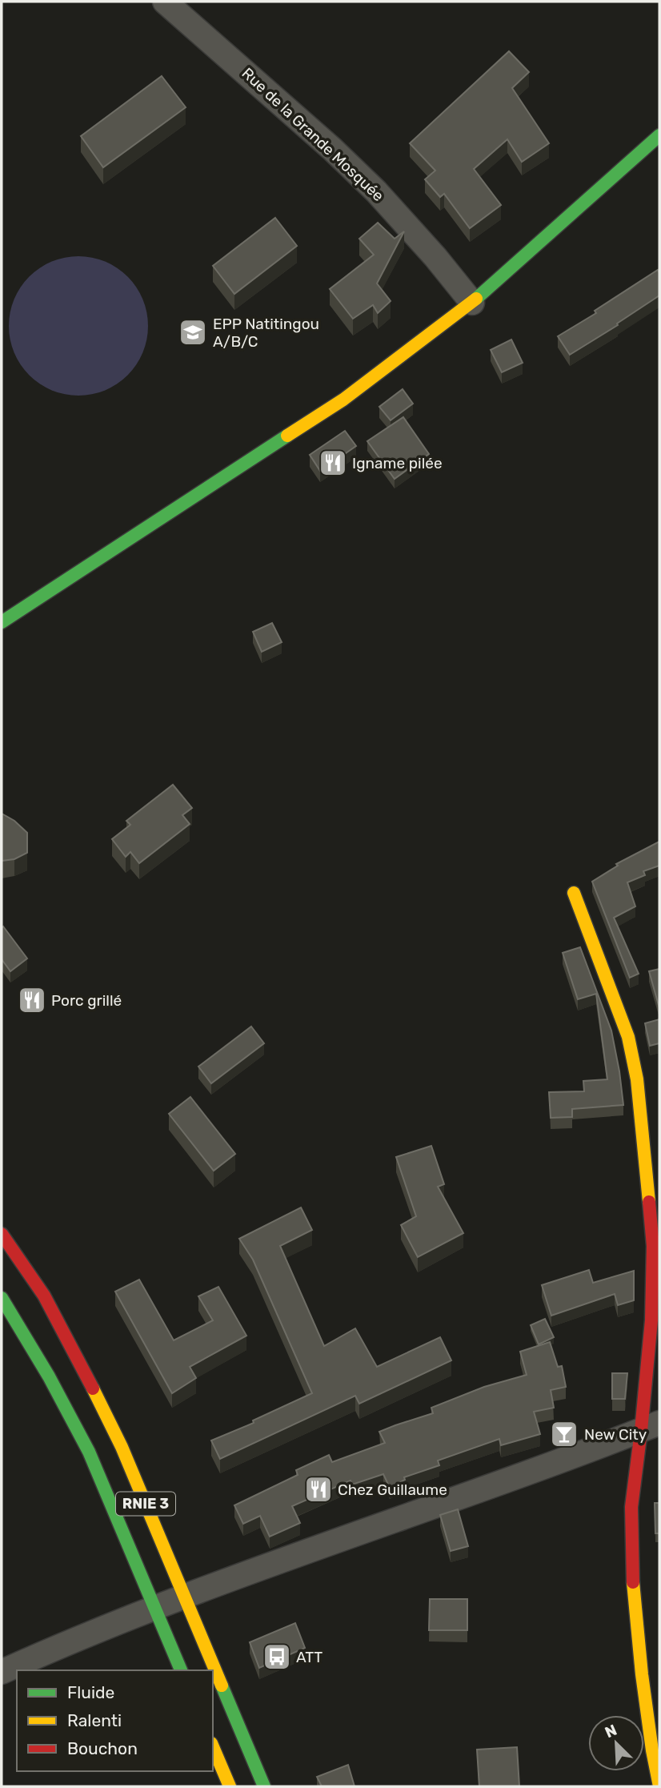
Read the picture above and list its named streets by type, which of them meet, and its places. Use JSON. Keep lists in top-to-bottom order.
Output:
{
  "streets": {
    "main road": ["RNIE 3"],
    "street": ["Rue de la Grande Mosquée"]
  },
  "places": {
    "school or university": ["EPP Natitingou A/B/C"],
    "restaurant": ["Igname pilée", "Porc grillé", "Chez Guillaume"],
    "bar": ["New City"],
    "bus stop": ["ATT"]
  },
  "legend": ["Fluide", "Ralenti", "Bouchon"],
  "north": "top left"
}
